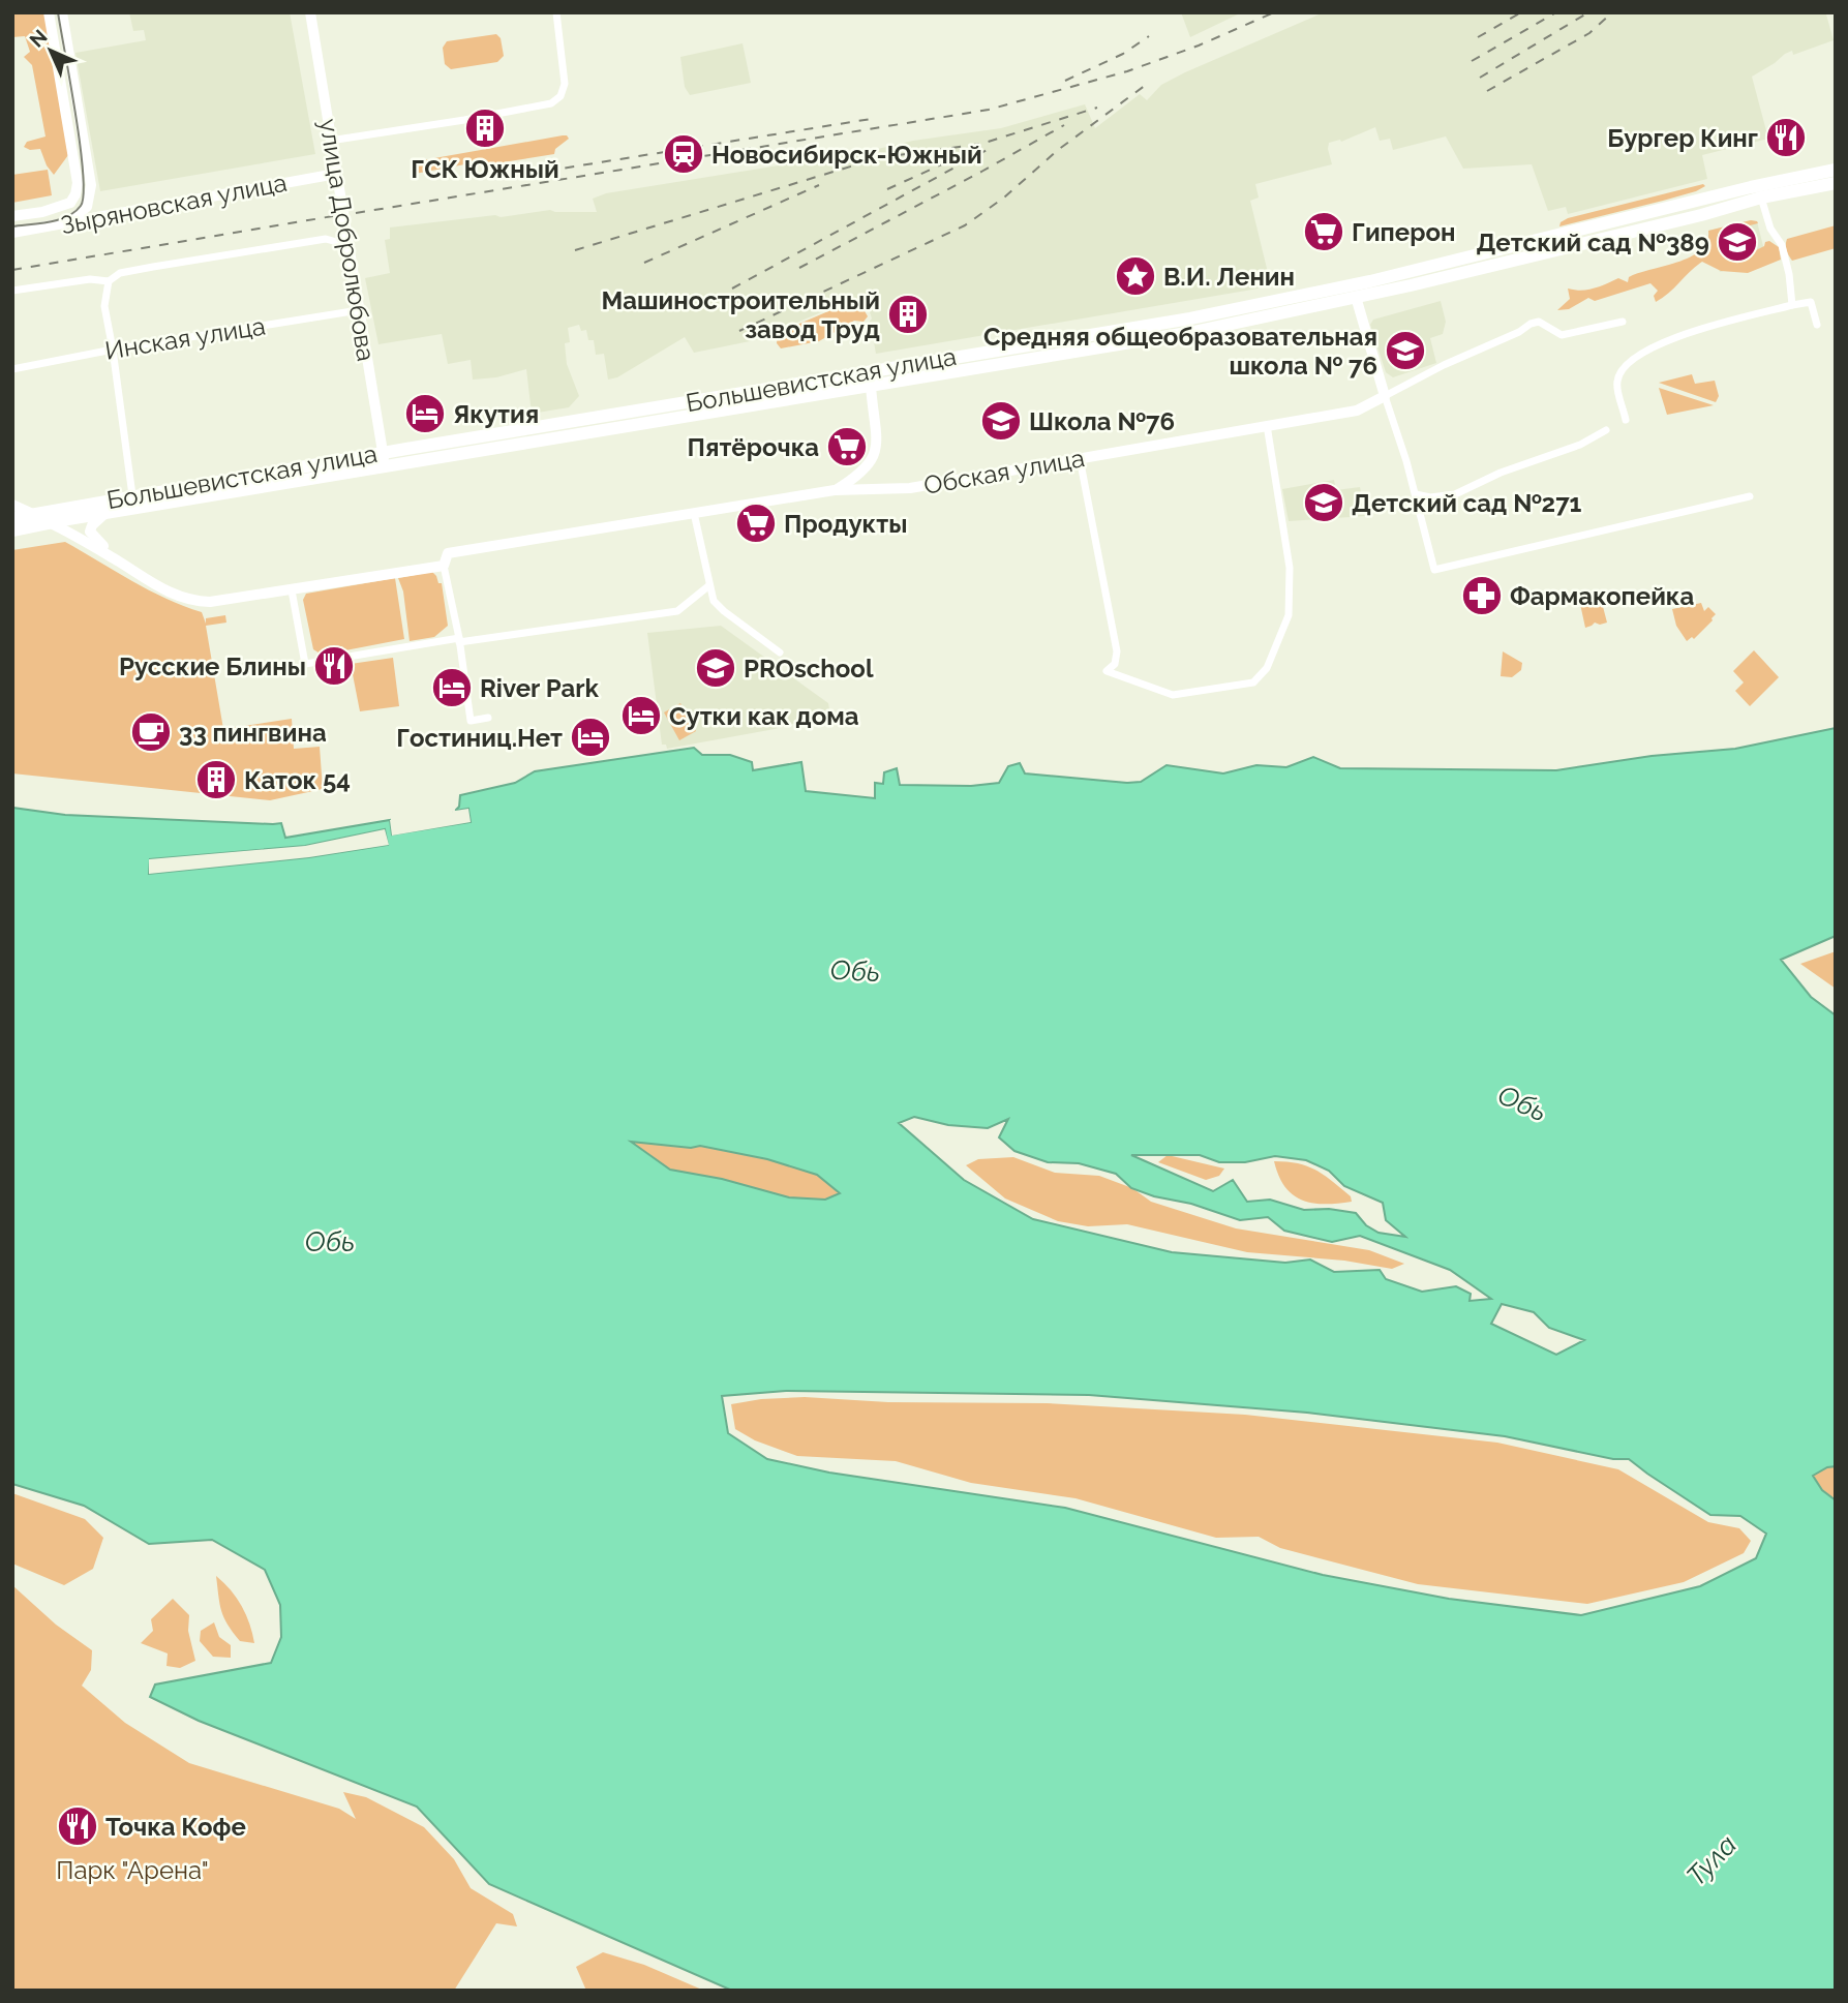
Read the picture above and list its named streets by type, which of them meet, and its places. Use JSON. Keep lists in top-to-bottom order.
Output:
{
  "streets": {
    "highway": ["Большевистская улица"],
    "street": [
      "Зыряновская улица",
      "улица Добролюбова",
      "Инская улица",
      "Обская улица"
    ]
  },
  "crossings": [
    ["Зыряновская улица", "улица Добролюбова"],
    ["улица Добролюбова", "Инская улица"],
    ["улица Добролюбова", "Большевистская улица"]
  ],
  "water": ["Обь", "Тула"],
  "parks": ["Парк \"Арена\""],
  "places": {
    "building": ["ГСК Южный", "Машиностроительный завод Труд", "Каток 54"],
    "restaurant": ["Бургер Кинг", "Русские Блины", "Точка Кофе"],
    "station": ["Новосибирск-Южный"],
    "supermarket": ["Гиперон", "Пятёрочка", "Продукты"],
    "school or university": [
      "Детский сад №389",
      "Средняя общеобразовательная школа № 76",
      "Школа №76",
      "Детский сад №271",
      "PROschool"
    ],
    "place": ["В.И. Ленин"],
    "hotel": [
      "Якутия",
      "River Park",
      "Сутки как дома",
      "Гостиниц.Нет"
    ],
    "pharmacy": ["Фармакопейка"],
    "cafe": ["33 пингвина"]
  },
  "north": "top left"
}
